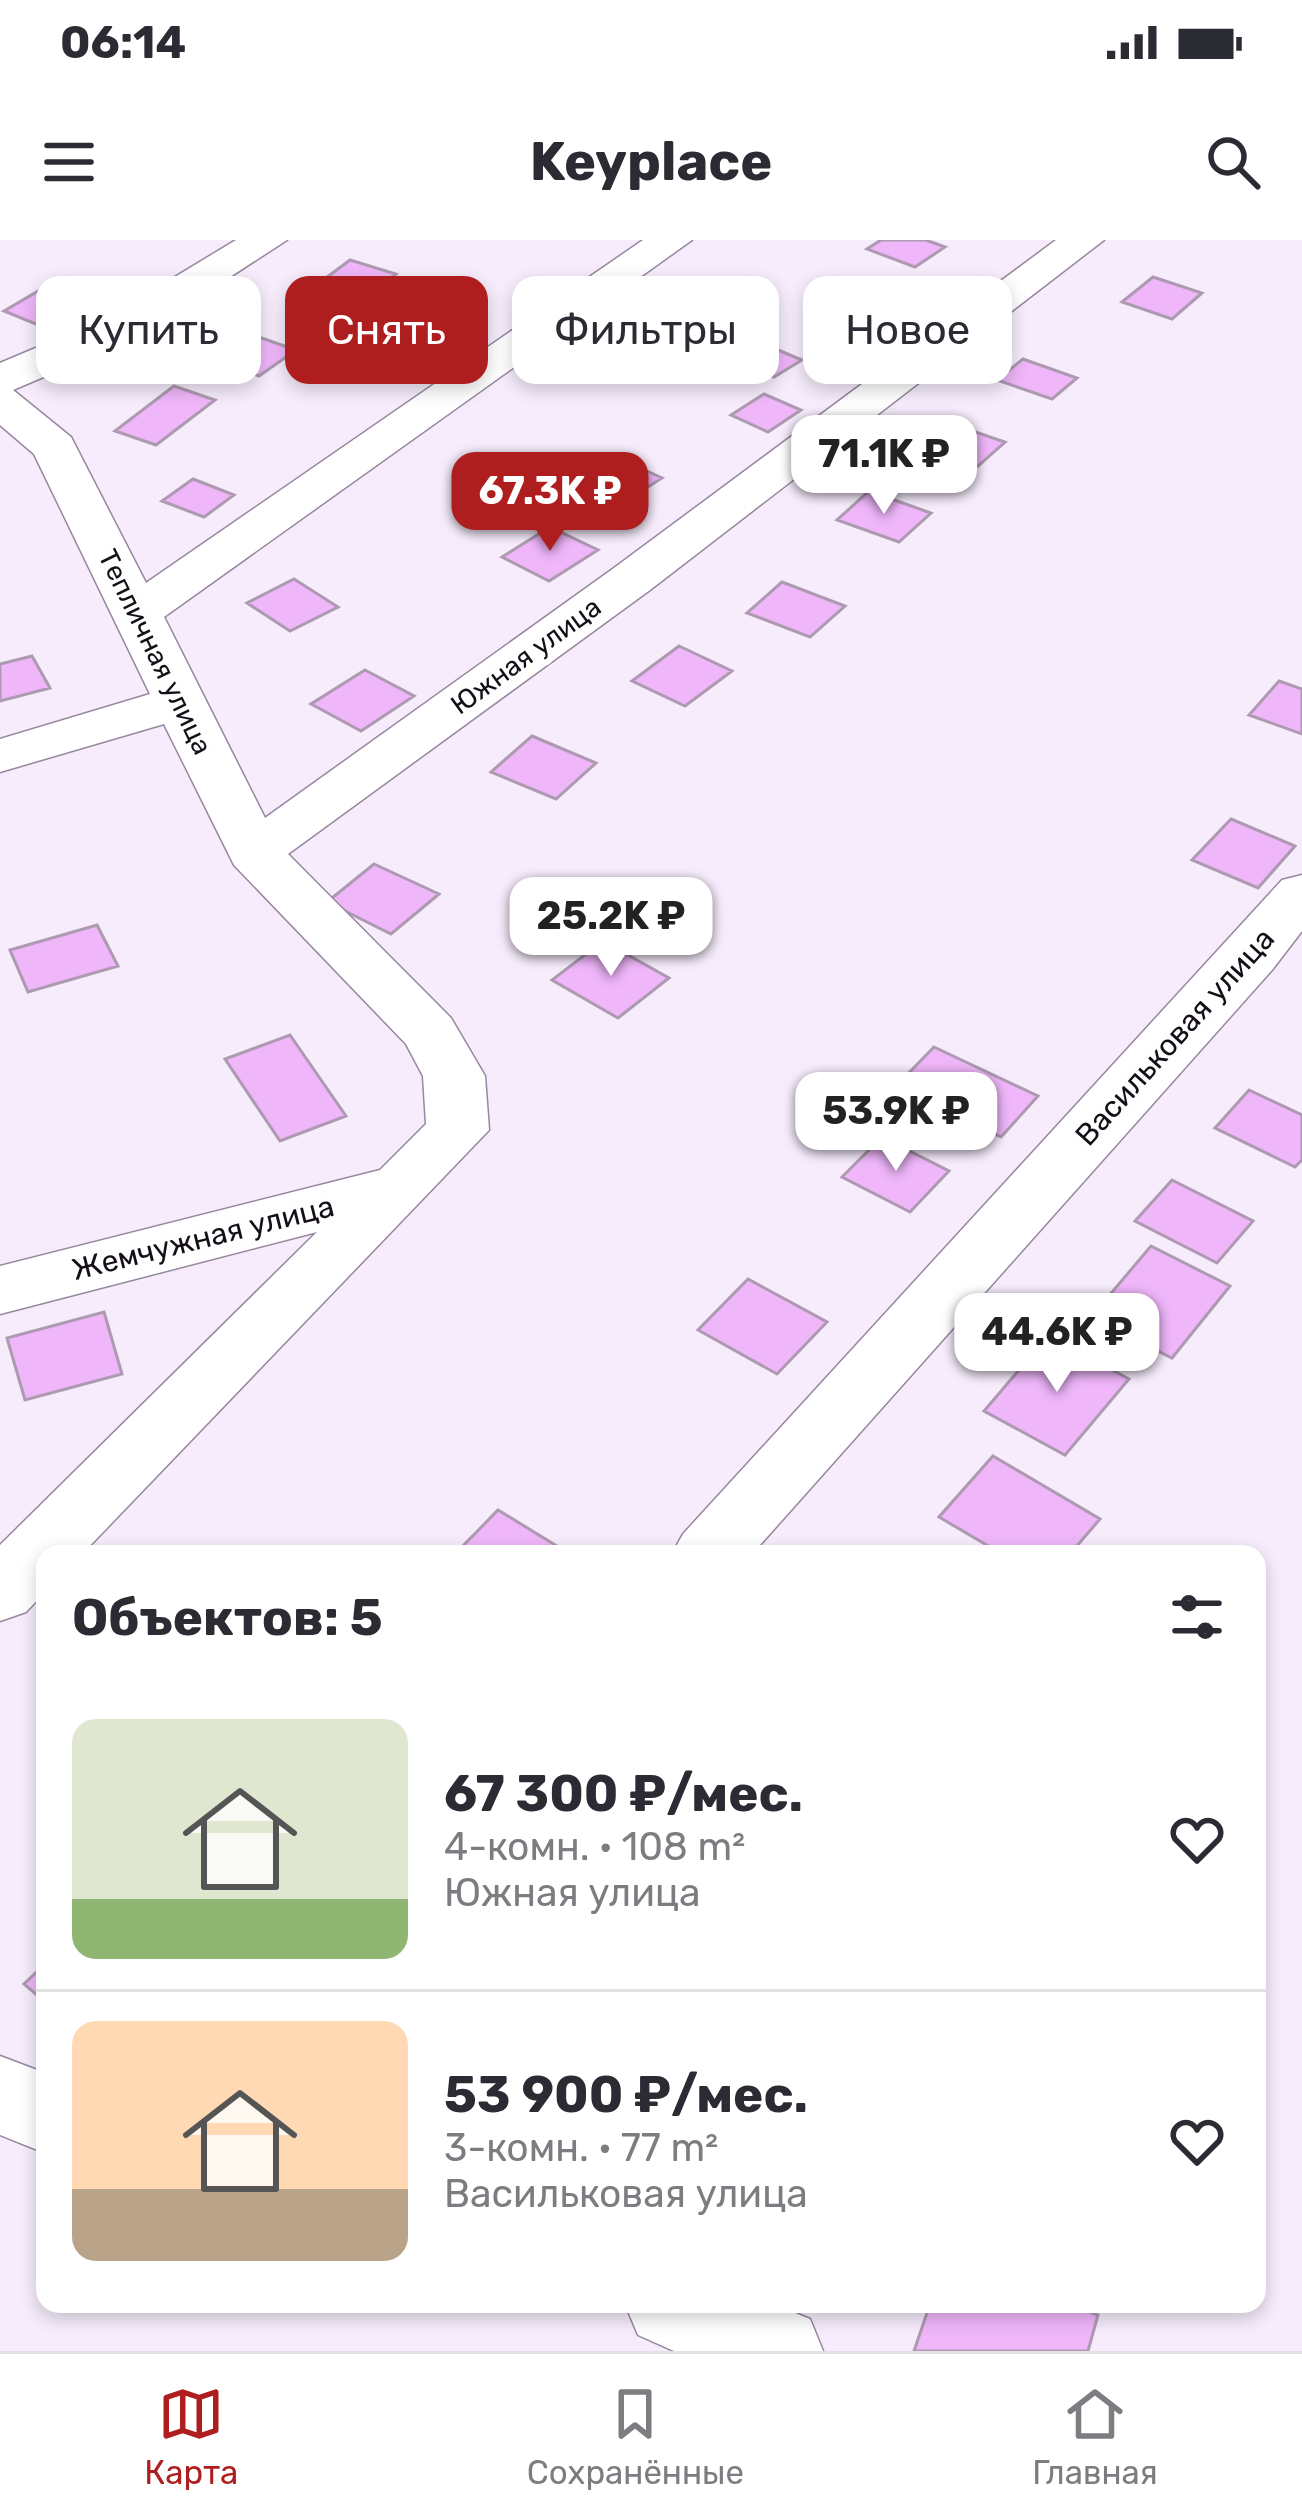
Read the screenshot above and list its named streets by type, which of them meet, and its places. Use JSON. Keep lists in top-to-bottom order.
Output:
{
  "streets": {
    "street": [
      "Тепличная улица",
      "Южная улица",
      "Васильковая улица",
      "Жемчужная улица"
    ]
  },
  "crossings": [
    ["Тепличная улица", "Южная улица"],
    ["Тепличная улица", "Жемчужная улица"]
  ],
  "page": {
    "status": "06:14",
    "header": "Keyplace",
    "chip": [
      "Купить",
      "Снять",
      "Фильтры",
      "Новое"
    ],
    "price": [
      "71.1K ₽",
      "67.3K ₽",
      "25.2K ₽",
      "53.9K ₽",
      "44.6K ₽"
    ],
    "heading": "Объектов: 5",
    "list": [
      {
        "name": "67 300 ₽/мес.",
        "note": "4-комн. · 108 m² · Южная улица"
      },
      {
        "name": "53 900 ₽/мес.",
        "note": "3-комн. · 77 m² · Васильковая улица"
      }
    ],
    "tabs": ["Карта", "Сохранённые", "Главная"]
  }
}
